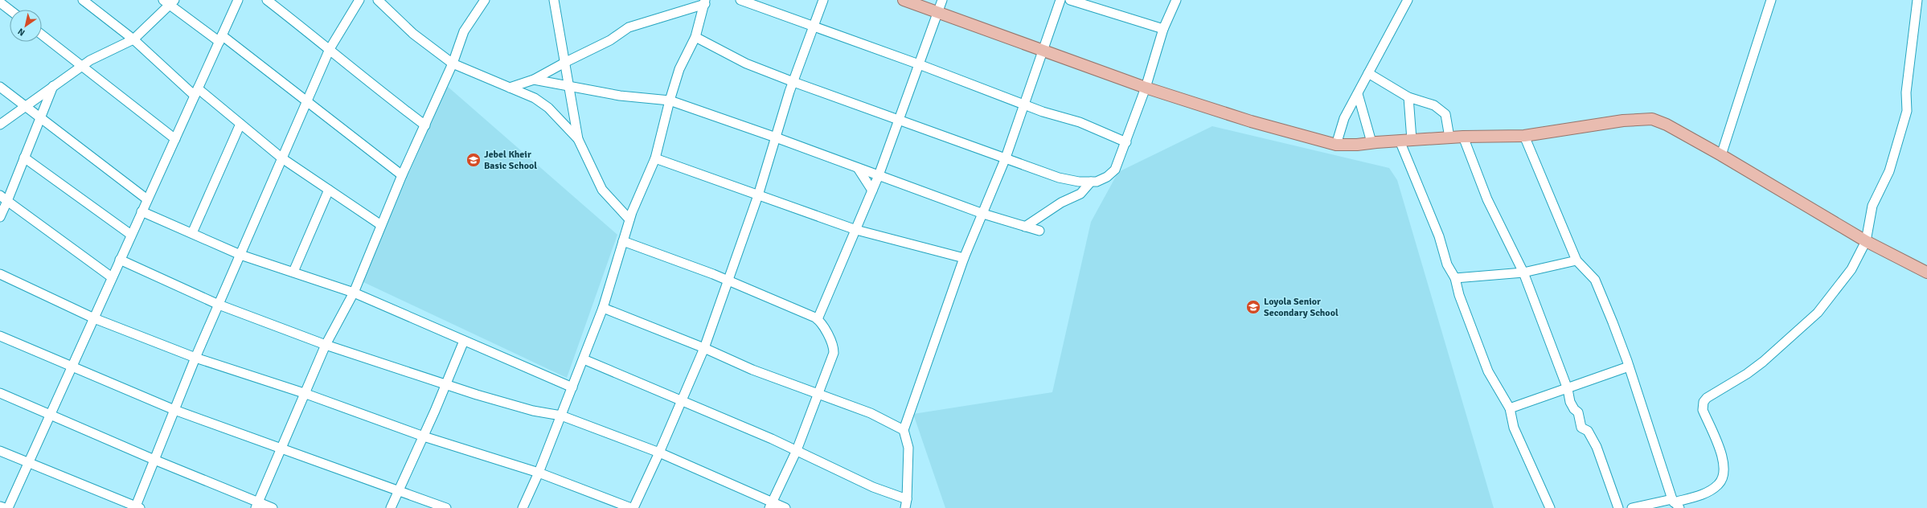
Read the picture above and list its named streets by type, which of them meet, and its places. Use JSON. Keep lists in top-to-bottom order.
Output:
{
  "places": {
    "school or university": ["Jebel Kheir Basic School", "Loyola Senior Secondary School"]
  },
  "north": "bottom left"
}
